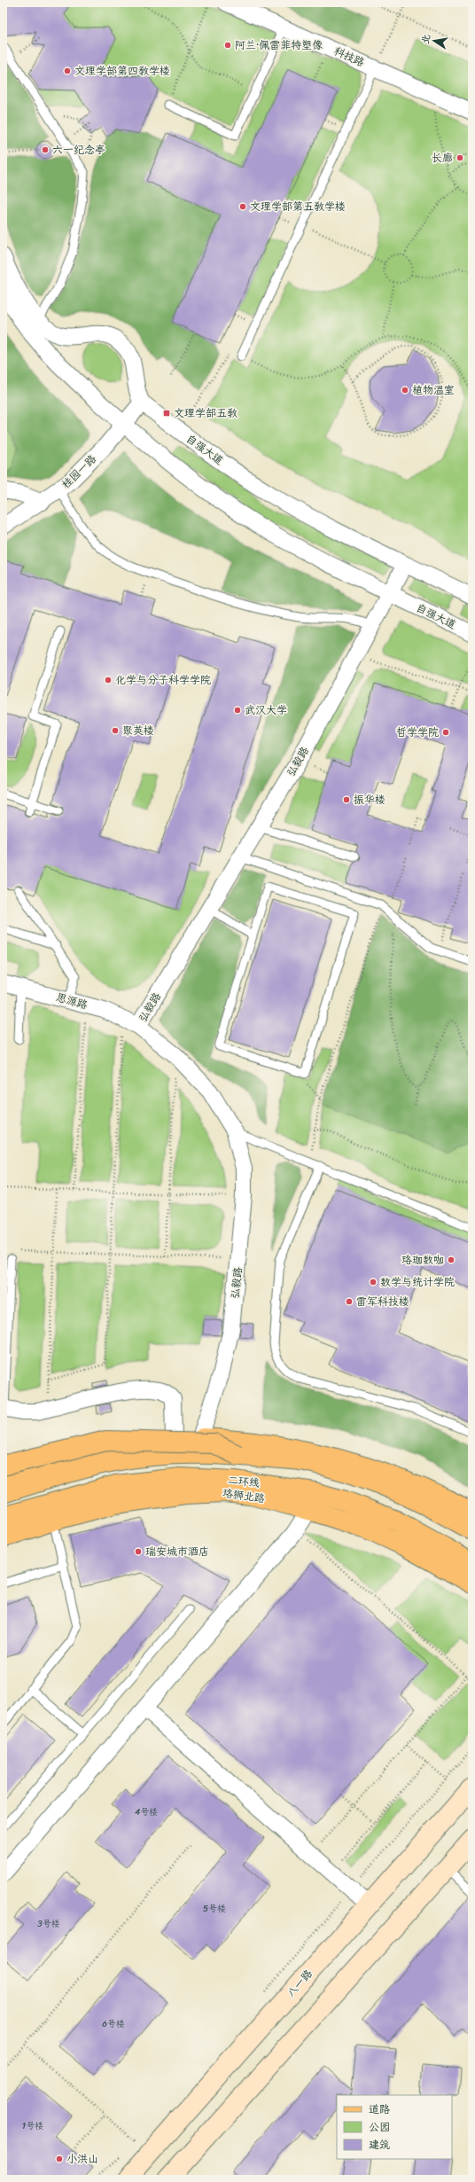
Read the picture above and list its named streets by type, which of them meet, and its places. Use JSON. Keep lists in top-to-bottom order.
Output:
{
  "streets": {
    "main road": ["二环线", "珞狮北路", "八一路"],
    "street": [
      "科技路",
      "自强大道",
      "桂园一路",
      "弘毅路",
      "思源路"
    ]
  },
  "crossings": [
    ["自强大道", "桂园一路"],
    ["自强大道", "弘毅路"],
    ["弘毅路", "思源路"]
  ],
  "places": {
    "other": [
      "阿兰·佩雷菲特塑像",
      "文理学部第四教学楼",
      "六一纪念亭",
      "长廊",
      "文理学部第五教学楼",
      "植物温室",
      "化学与分子科学学院",
      "武汉大学",
      "聚英楼",
      "哲学学院",
      "振华楼",
      "珞珈数咖",
      "数学与统计学院",
      "雷军科技楼",
      "瑞安城市酒店",
      "小洪山"
    ],
    "transit": ["文理学部五教"]
  },
  "house_numbers": [
    "4号楼",
    "5号楼",
    "3号楼",
    "6号楼",
    "1号楼"
  ],
  "legend": ["道路", "公园", "建筑"],
  "north": "left"
}
